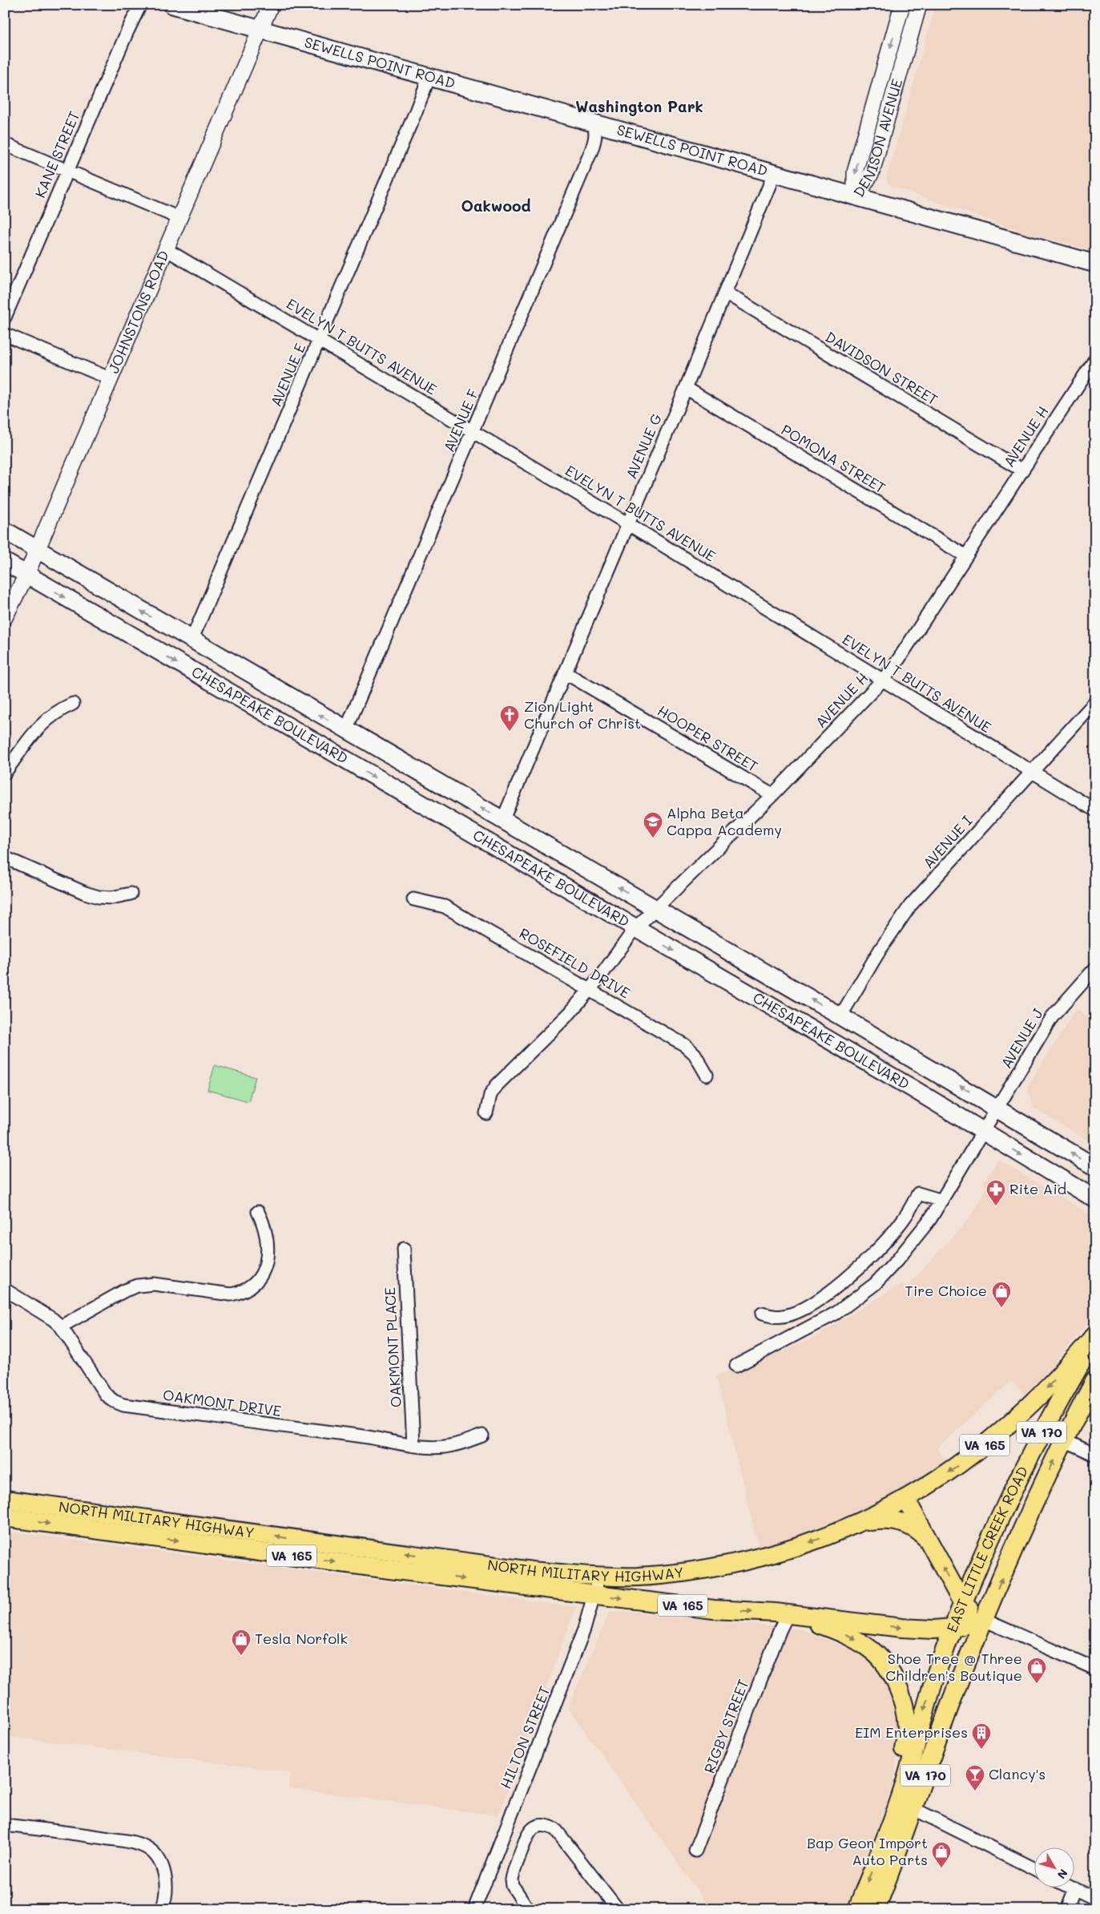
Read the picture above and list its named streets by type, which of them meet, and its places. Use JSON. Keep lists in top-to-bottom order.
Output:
{
  "streets": {
    "main road": [
      "SEWELLS POINT ROAD",
      "CHESAPEAKE BOULEVARD",
      "VA 170",
      "VA 165",
      "NORTH MILITARY HIGHWAY",
      "EAST LITTLE CREEK ROAD"
    ],
    "street": [
      "DENISON AVENUE",
      "KANE STREET",
      "JOHNSTONS ROAD",
      "EVELYN T BUTTS AVENUE",
      "DAVIDSON STREET",
      "AVENUE E",
      "AVENUE F",
      "AVENUE H",
      "AVENUE G",
      "POMONA STREET",
      "HOOPER STREET",
      "AVENUE I",
      "ROSEFIELD DRIVE",
      "AVENUE J",
      "OAKMONT PLACE",
      "OAKMONT DRIVE",
      "RIGBY STREET",
      "HILTON STREET"
    ]
  },
  "crossings": [
    ["SEWELLS POINT ROAD", "DENISON AVENUE"],
    ["SEWELLS POINT ROAD", "JOHNSTONS ROAD"],
    ["SEWELLS POINT ROAD", "AVENUE E"],
    ["SEWELLS POINT ROAD", "AVENUE F"],
    ["SEWELLS POINT ROAD", "AVENUE G"],
    ["JOHNSTONS ROAD", "EVELYN T BUTTS AVENUE"],
    ["JOHNSTONS ROAD", "CHESAPEAKE BOULEVARD"],
    ["EVELYN T BUTTS AVENUE", "AVENUE E"],
    ["EVELYN T BUTTS AVENUE", "AVENUE F"],
    ["EVELYN T BUTTS AVENUE", "AVENUE H"],
    ["EVELYN T BUTTS AVENUE", "AVENUE G"],
    ["EVELYN T BUTTS AVENUE", "AVENUE I"],
    ["DAVIDSON STREET", "AVENUE H"],
    ["DAVIDSON STREET", "AVENUE G"],
    ["AVENUE E", "CHESAPEAKE BOULEVARD"],
    ["AVENUE F", "CHESAPEAKE BOULEVARD"],
    ["AVENUE H", "POMONA STREET"],
    ["AVENUE H", "CHESAPEAKE BOULEVARD"],
    ["AVENUE H", "HOOPER STREET"],
    ["AVENUE H", "ROSEFIELD DRIVE"],
    ["AVENUE G", "POMONA STREET"],
    ["AVENUE G", "CHESAPEAKE BOULEVARD"],
    ["AVENUE G", "HOOPER STREET"],
    ["CHESAPEAKE BOULEVARD", "AVENUE I"],
    ["CHESAPEAKE BOULEVARD", "AVENUE J"],
    ["OAKMONT PLACE", "OAKMONT DRIVE"],
    ["NORTH MILITARY HIGHWAY", "EAST LITTLE CREEK ROAD"],
    ["NORTH MILITARY HIGHWAY", "RIGBY STREET"],
    ["NORTH MILITARY HIGHWAY", "HILTON STREET"]
  ],
  "districts": ["Washington Park", "Oakwood"],
  "places": {
    "church": ["Zion Light Church of Christ"],
    "school or university": ["Alpha Beta Cappa Academy"],
    "pharmacy": ["Rite Aid"],
    "shop": [
      "Tire Choice",
      "Tesla Norfolk",
      "Shoe Tree @ Three Children's Boutique",
      "Bap Geon Import Auto Parts"
    ],
    "building": ["EIM Enterprises"],
    "bar": ["Clancy's"]
  },
  "north": "bottom right"
}
